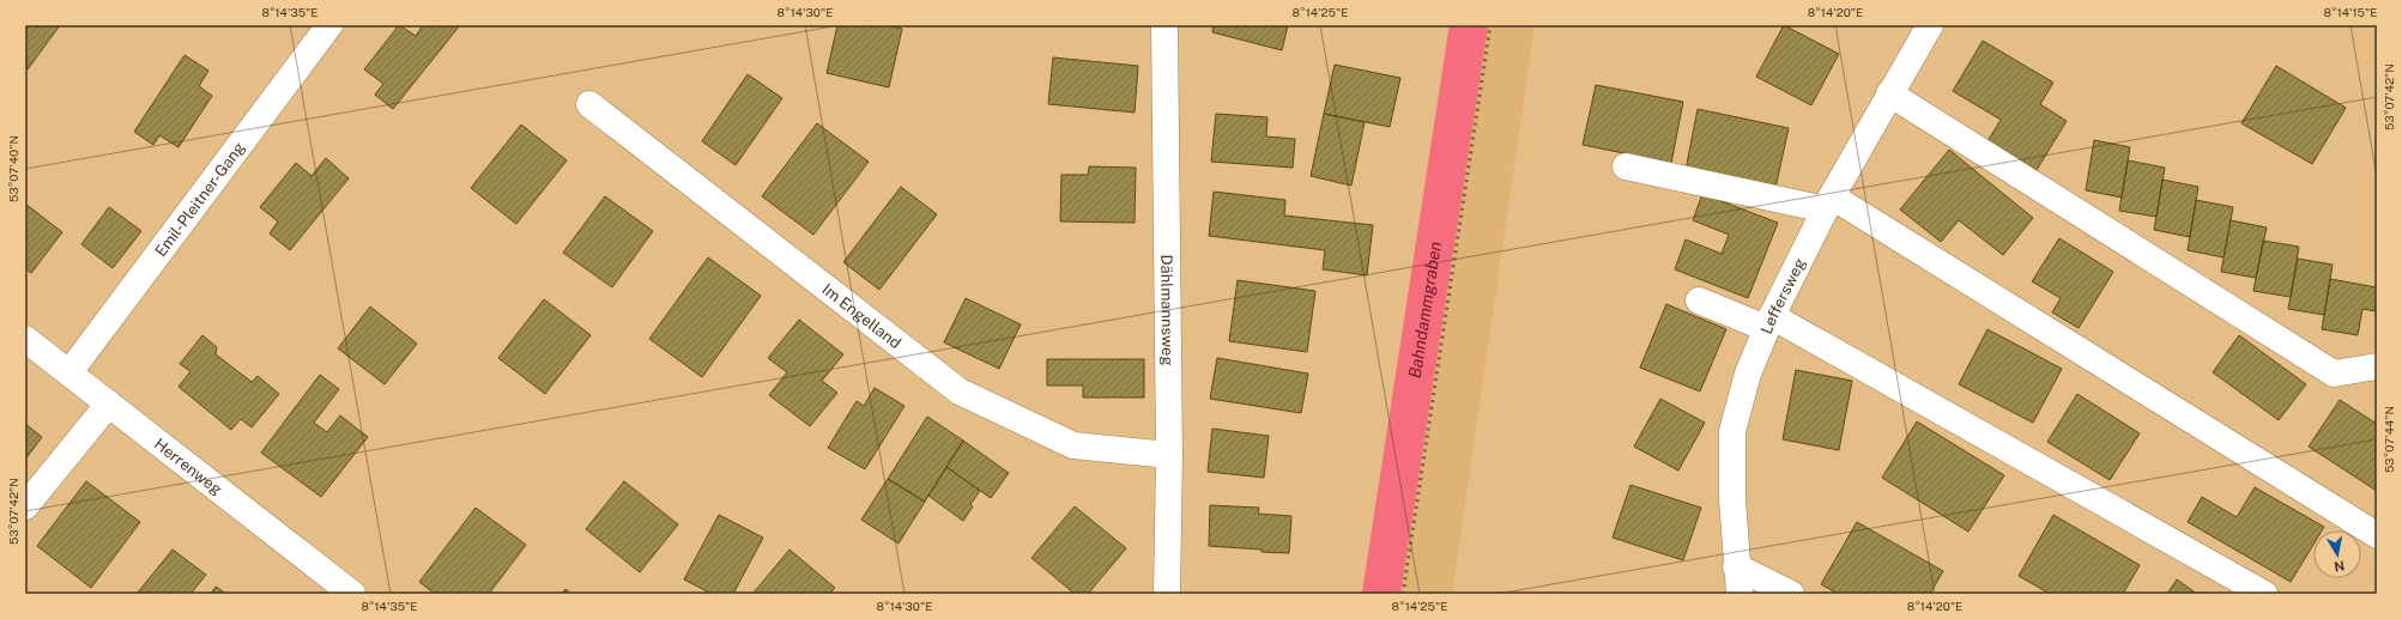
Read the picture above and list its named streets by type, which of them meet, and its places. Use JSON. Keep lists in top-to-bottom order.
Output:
{
  "streets": {
    "street": [
      "Emil-Pleitner-Gang",
      "Leffersweg",
      "Dählmannsweg",
      "Im Engelland",
      "Herrenweg"
    ]
  },
  "crossings": [
    ["Emil-Pleitner-Gang", "Herrenweg"],
    ["Dählmannsweg", "Im Engelland"]
  ],
  "water": ["Bahndammgraben"],
  "north": "bottom",
  "coordinates": [
    "8°14'35\"E",
    "8°14'30\"E",
    "8°14'25\"E",
    "8°14'20\"E",
    "8°14'15\"E",
    "53°07'42\"N",
    "53°07'40\"N",
    "53°07'44\"N"
  ]
}
